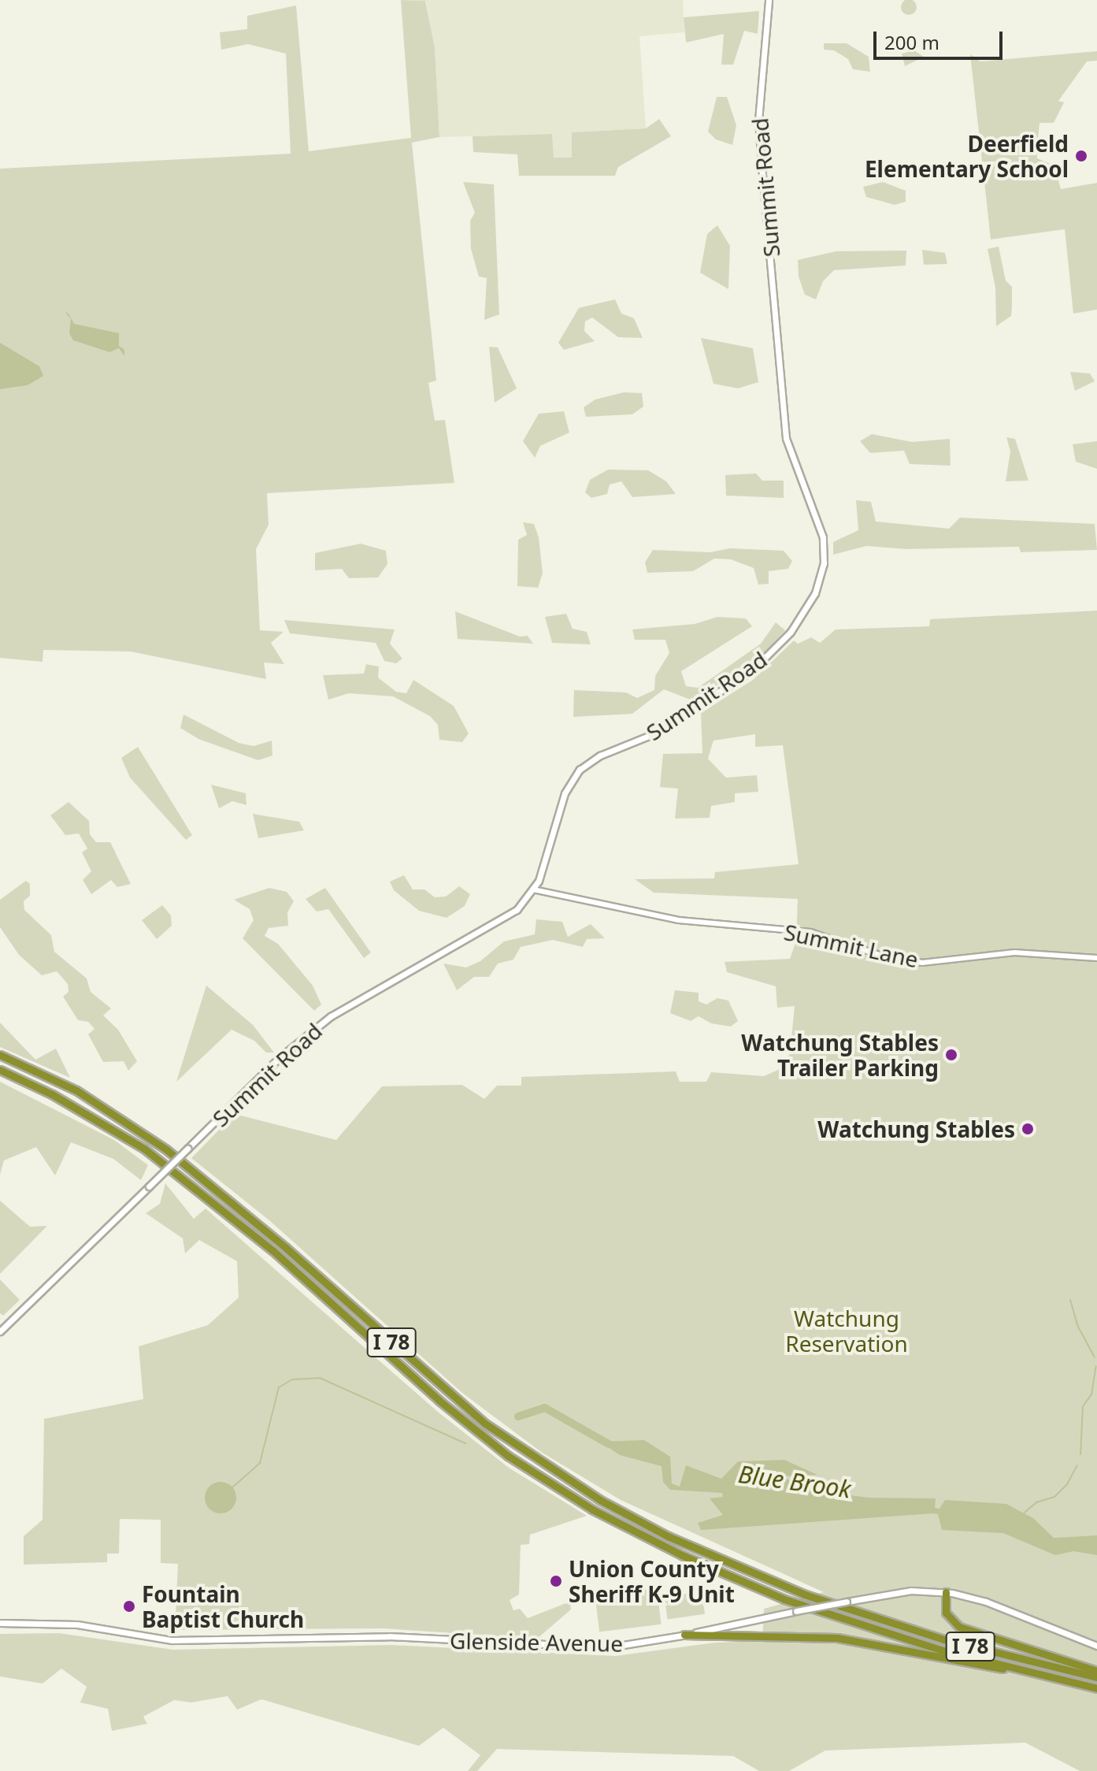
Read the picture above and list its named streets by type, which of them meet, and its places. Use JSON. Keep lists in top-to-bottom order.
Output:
{
  "streets": {
    "highway": ["I 78"],
    "main road": ["Summit Road", "Glenside Avenue"],
    "street": ["Summit Lane"]
  },
  "crossings": [
    ["Summit Road", "Summit Lane"]
  ],
  "water": ["Blue Brook"],
  "parks": ["Watchung Reservation"],
  "places": [
    "Deerfield Elementary School",
    "Watchung Stables Trailer Parking",
    "Watchung Stables",
    "Union County Sheriff K-9 Unit",
    "Fountain Baptist Church"
  ],
  "scale_bar": "200 m"
}
